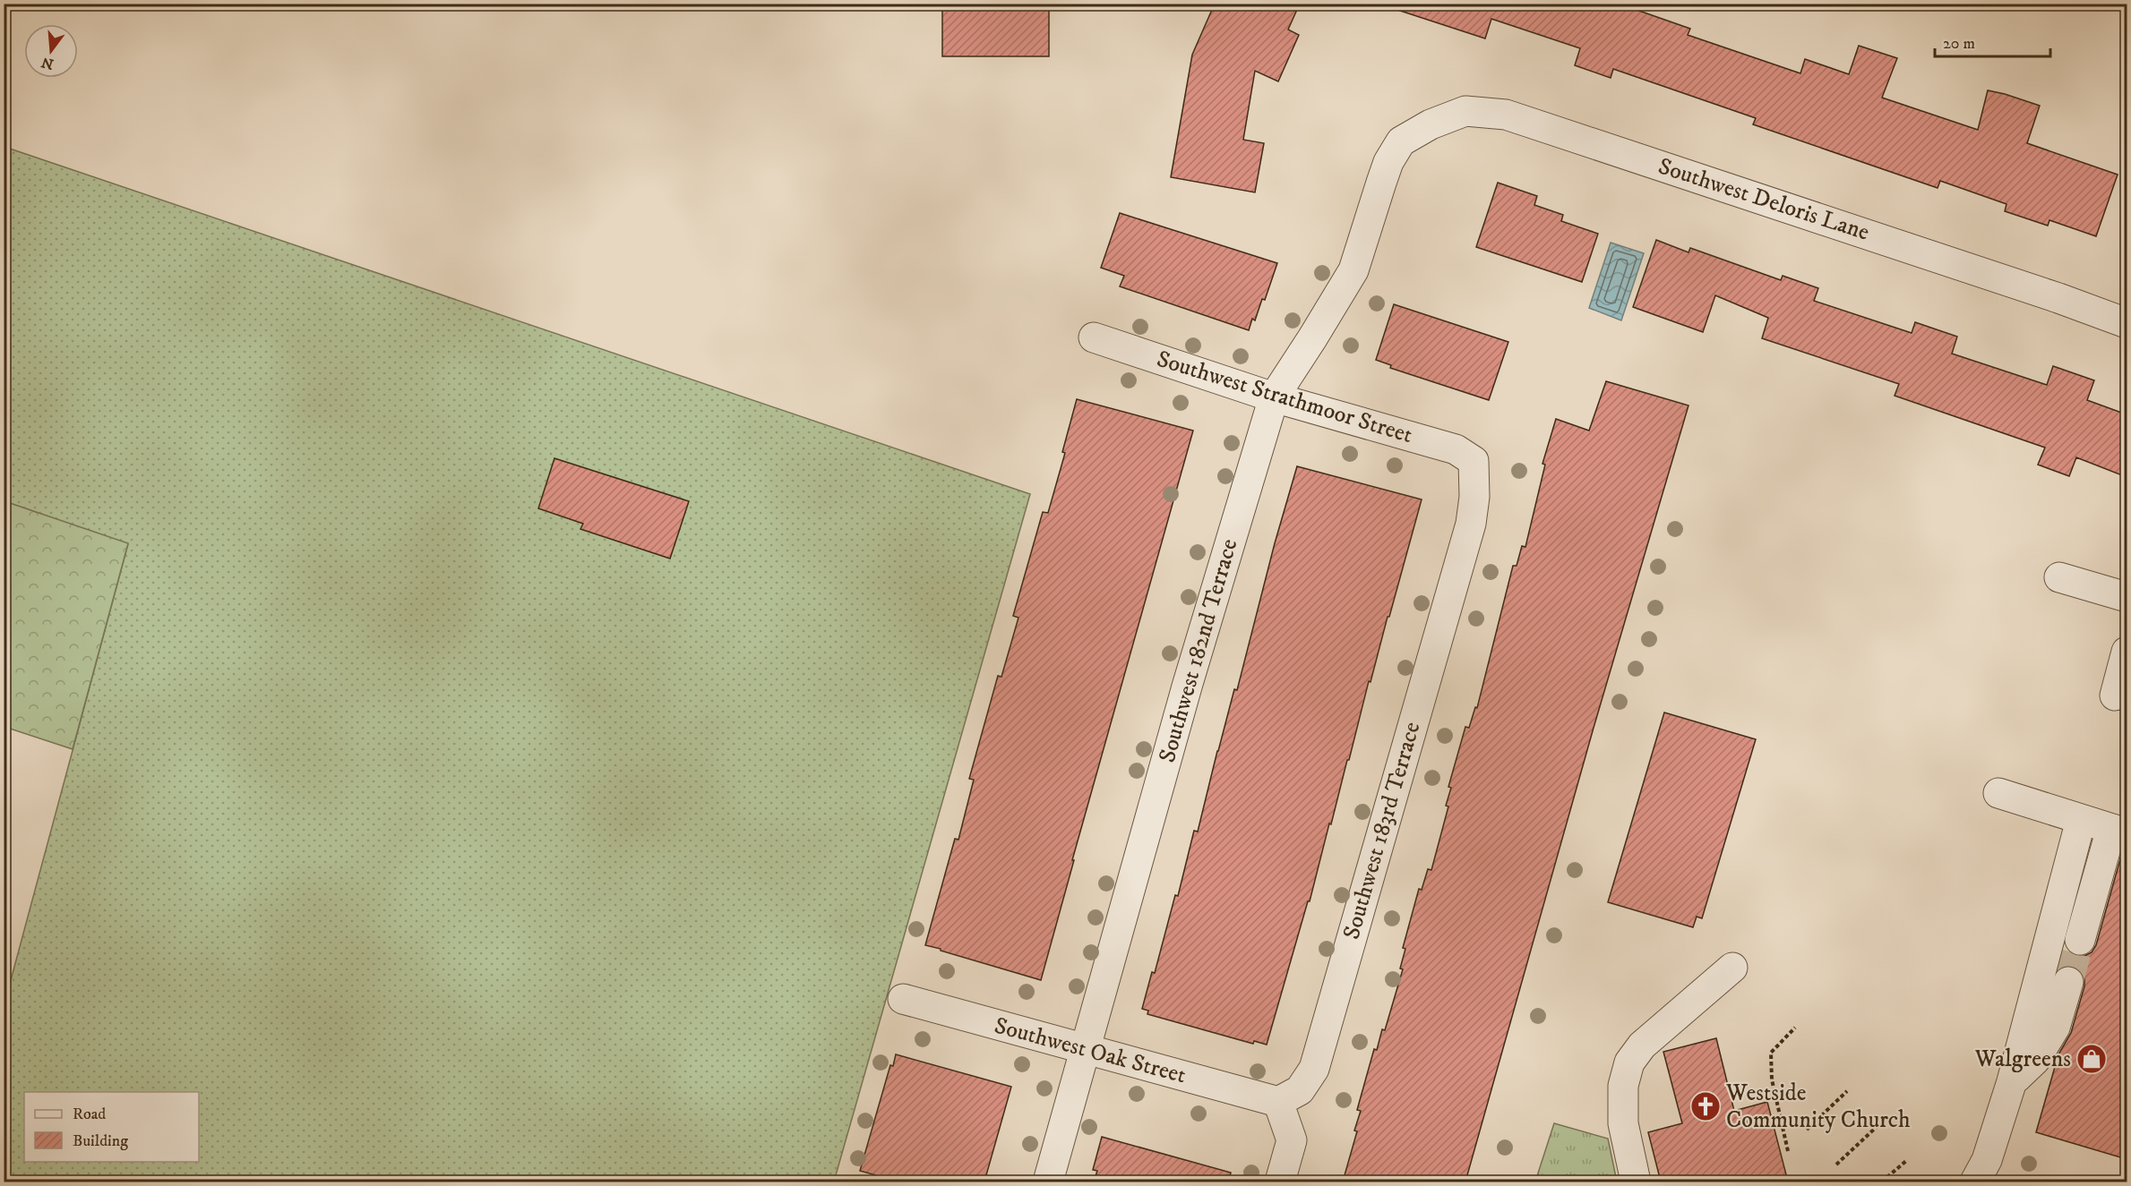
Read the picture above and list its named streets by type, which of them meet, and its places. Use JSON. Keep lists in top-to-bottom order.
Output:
{
  "streets": {
    "street": [
      "Southwest Deloris Lane",
      "Southwest Strathmoor Street",
      "Southwest 182nd Terrace",
      "Southwest 183rd Terrace",
      "Southwest Oak Street"
    ]
  },
  "crossings": [
    ["Southwest Deloris Lane", "Southwest 182nd Terrace"],
    ["Southwest Strathmoor Street", "Southwest 182nd Terrace"],
    ["Southwest Strathmoor Street", "Southwest 183rd Terrace"],
    ["Southwest 182nd Terrace", "Southwest Oak Street"],
    ["Southwest 183rd Terrace", "Southwest Oak Street"]
  ],
  "places": {
    "shop": ["Walgreens"],
    "church": ["Westside Community Church"]
  },
  "legend": ["Road", "Building"],
  "scale_bar": "20 m",
  "north": "bottom"
}
